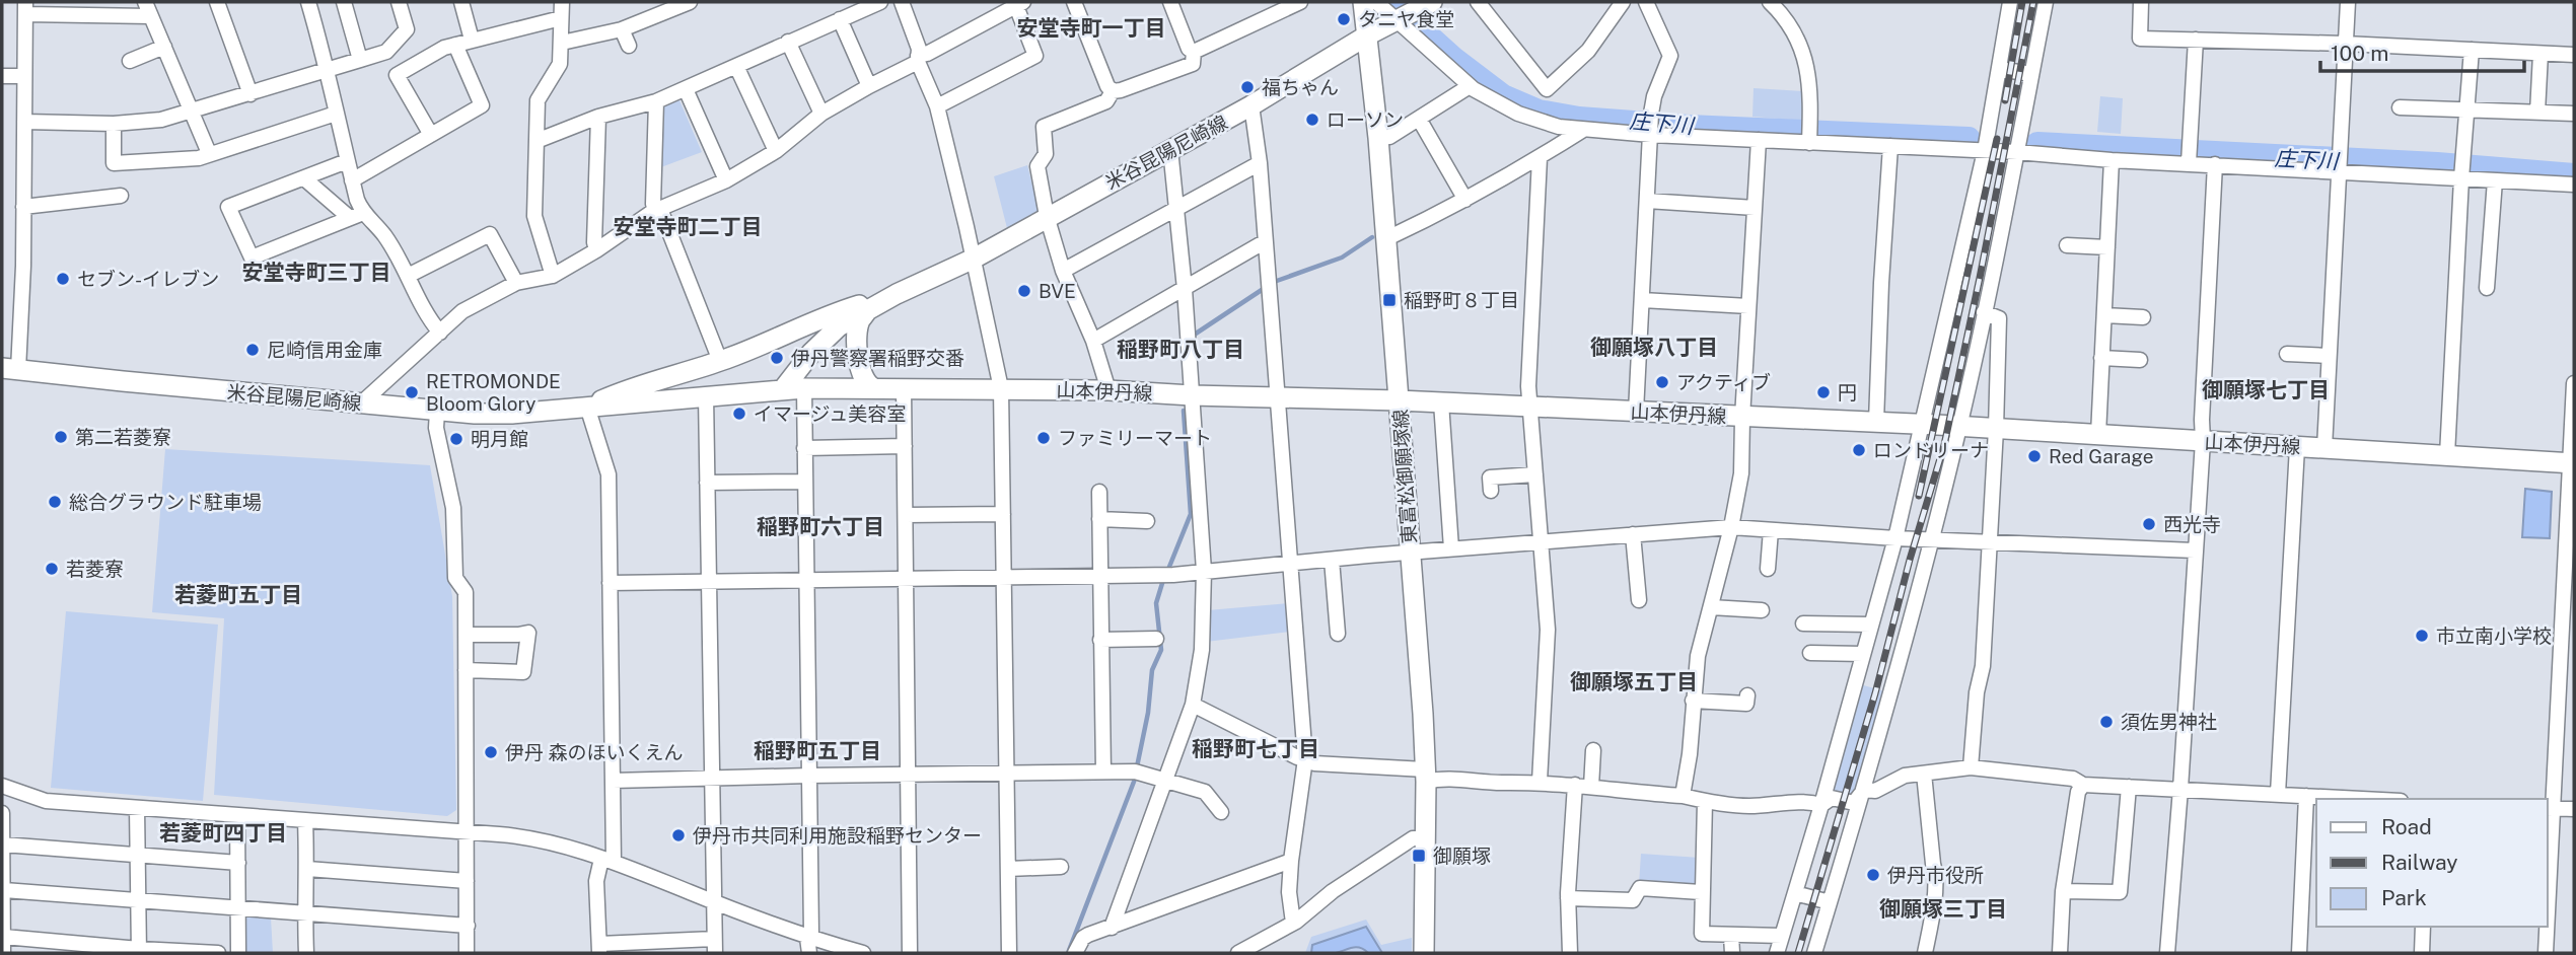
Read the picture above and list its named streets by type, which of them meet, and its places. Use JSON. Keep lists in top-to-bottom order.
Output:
{
  "streets": {
    "main road": ["米谷昆陽尼崎線", "山本伊丹線", "東富松御願塚線"]
  },
  "crossings": [
    ["米谷昆陽尼崎線", "山本伊丹線"],
    ["米谷昆陽尼崎線", "東富松御願塚線"],
    ["山本伊丹線", "東富松御願塚線"]
  ],
  "districts": [
    "安堂寺町一丁目",
    "安堂寺町二丁目",
    "安堂寺町三丁目",
    "御願塚八丁目",
    "稲野町八丁目",
    "御願塚七丁目",
    "稲野町六丁目",
    "若菱町五丁目",
    "御願塚五丁目",
    "稲野町七丁目",
    "稲野町五丁目",
    "若菱町四丁目",
    "御願塚三丁目"
  ],
  "water": ["庄下川"],
  "places": {
    "other": [
      "タニヤ食堂",
      "福ちゃん",
      "ローソン",
      "セブン-イレブン",
      "BVE",
      "尼崎信用金庫",
      "伊丹警察署稲野交番",
      "アクティブ",
      "RETROMONDE Bloom Glory",
      "円",
      "イマージュ美容室",
      "第二若菱寮",
      "ファミリーマート",
      "明月館",
      "ロンドリーナ",
      "Red Garage",
      "総合グラウンド駐車場",
      "西光寺",
      "若菱寮",
      "市立南小学校",
      "須佐男神社",
      "伊丹 森のほいくえん",
      "伊丹市共同利用施設稲野センター",
      "伊丹市役所"
    ],
    "transit": ["稲野町８丁目", "御願塚"]
  },
  "legend": ["Road", "Railway", "Park"],
  "scale_bar": "100 m"
}
